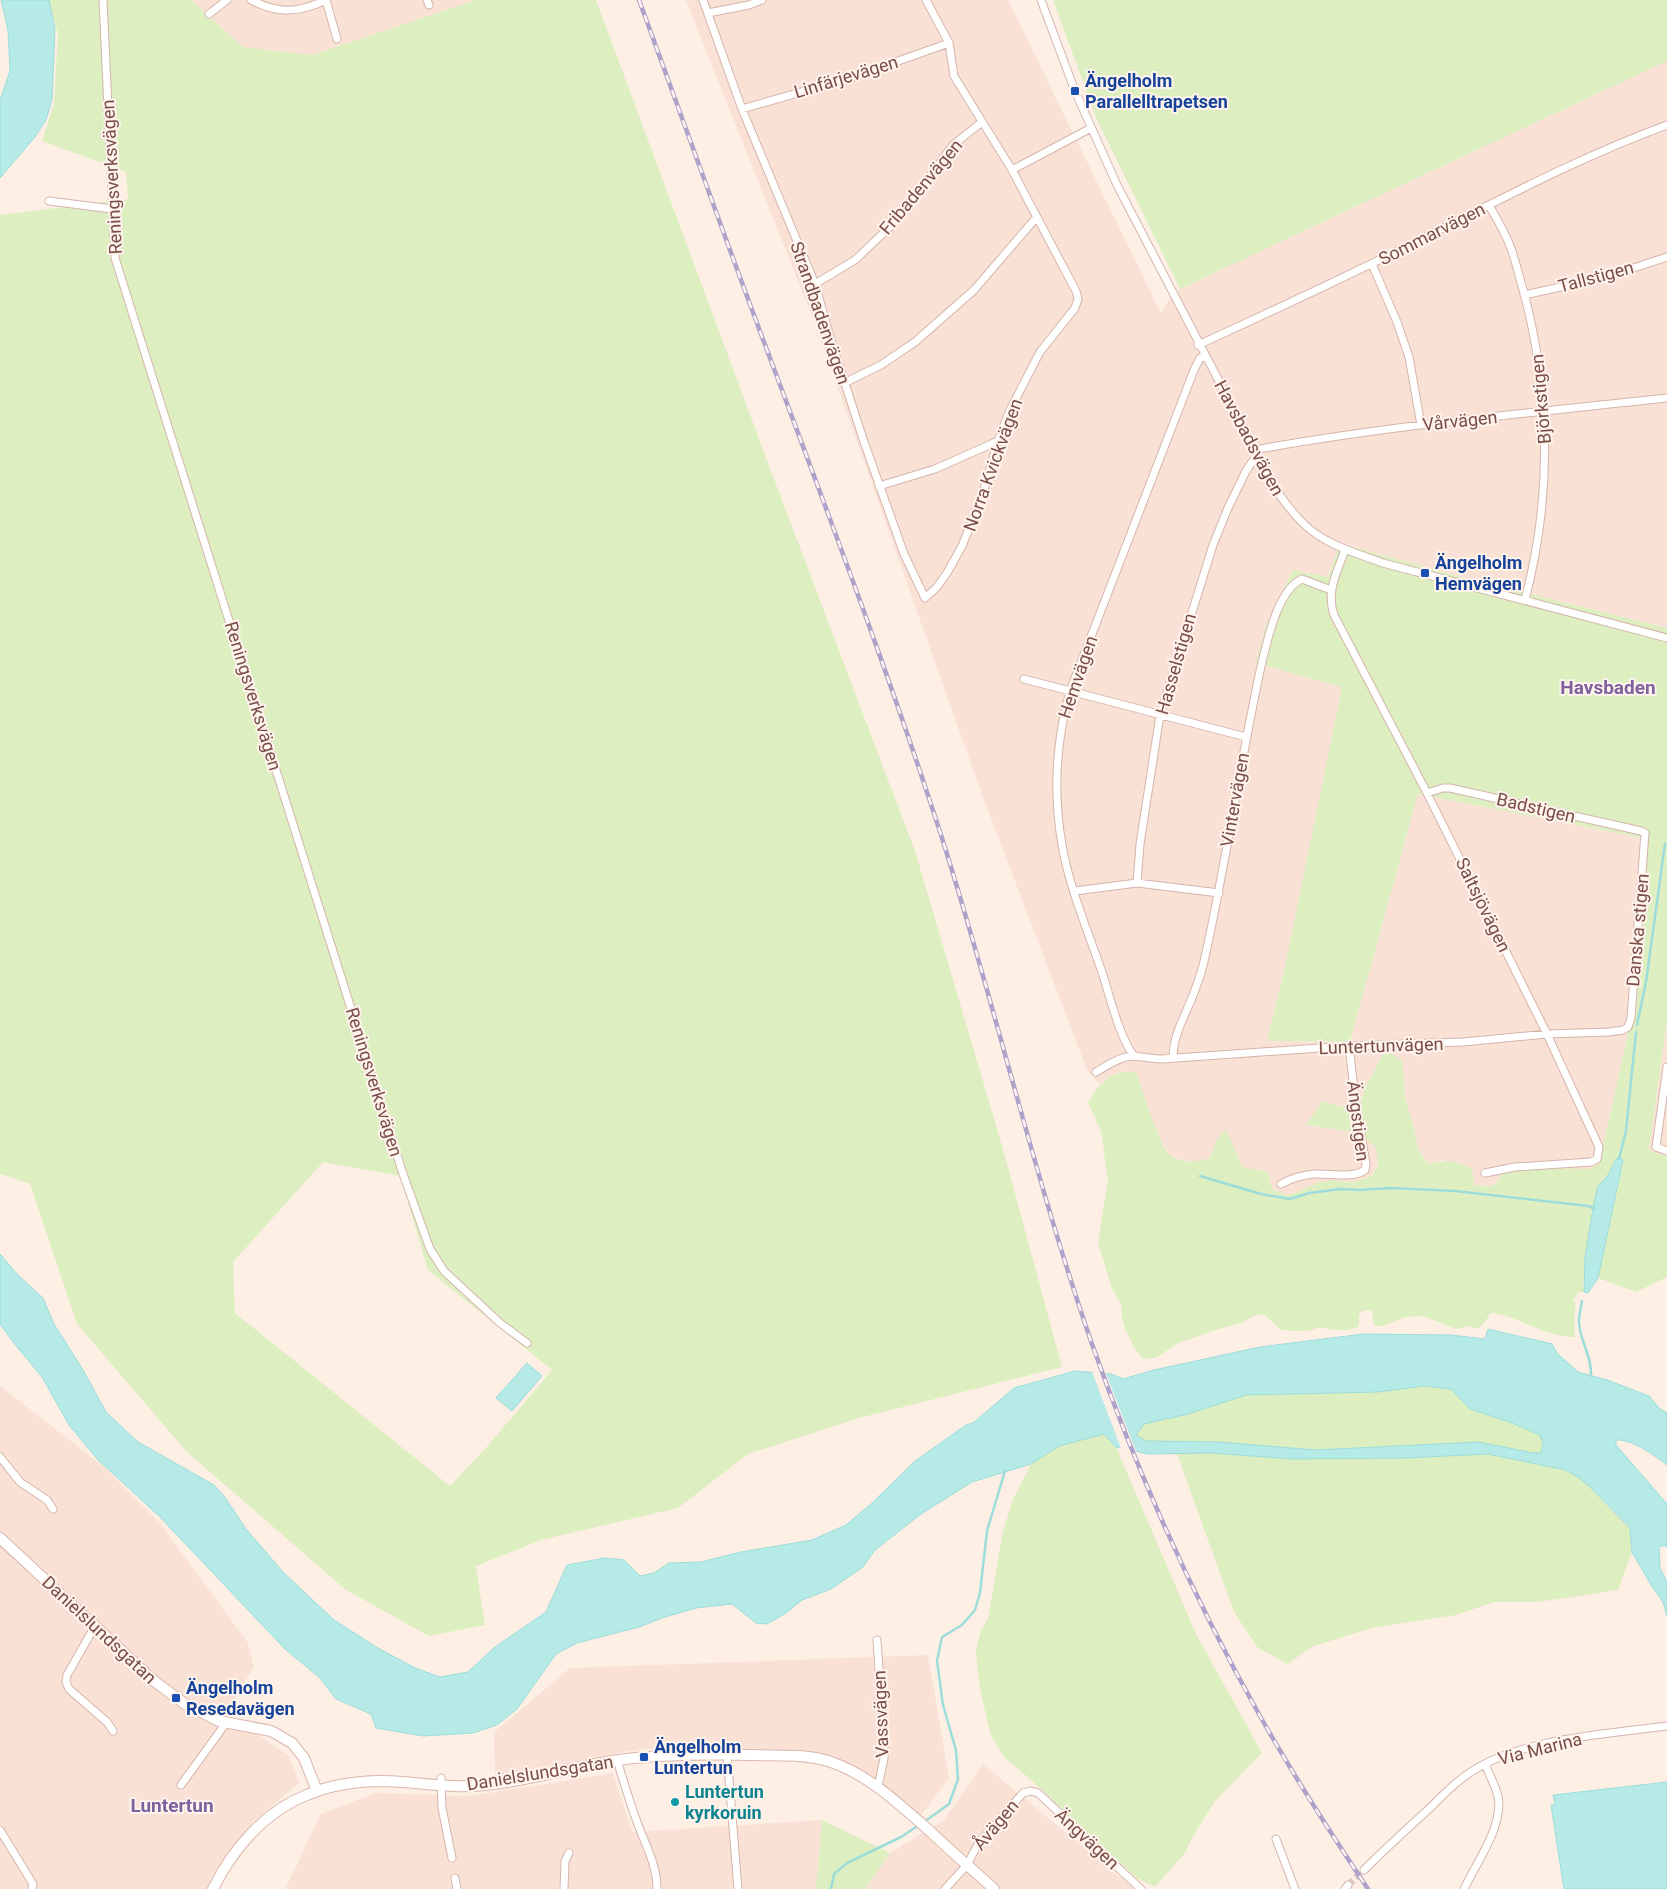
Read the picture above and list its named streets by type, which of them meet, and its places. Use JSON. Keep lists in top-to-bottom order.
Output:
{
  "streets": {
    "street": [
      "Linfärjevägen",
      "Reningsverksvägen",
      "Fribadenvägen",
      "Sommarvägen",
      "Tallstigen",
      "Strandbadenvägen",
      "Björkstigen",
      "Vårvägen",
      "Havsbadsvägen",
      "Norra Kvickvägen",
      "Hasselstigen",
      "Hemvägen",
      "Vintervägen",
      "Badstigen",
      "Saltsjövägen",
      "Danska stigen",
      "Luntertunvägen",
      "Ängstigen",
      "Danielslundsgatan",
      "Vassvägen",
      "Via Marina",
      "Åvägen",
      "Ängvägen"
    ]
  },
  "crossings": [
    ["Linfärjevägen", "Strandbadenvägen"],
    ["Fribadenvägen", "Strandbadenvägen"],
    ["Sommarvägen", "Björkstigen"],
    ["Sommarvägen", "Havsbadsvägen"],
    ["Tallstigen", "Björkstigen"],
    ["Strandbadenvägen", "Norra Kvickvägen"],
    ["Björkstigen", "Vårvägen"],
    ["Björkstigen", "Havsbadsvägen"],
    ["Vårvägen", "Havsbadsvägen"],
    ["Havsbadsvägen", "Hasselstigen"],
    ["Havsbadsvägen", "Hemvägen"],
    ["Havsbadsvägen", "Saltsjövägen"],
    ["Hemvägen", "Luntertunvägen"],
    ["Vintervägen", "Saltsjövägen"],
    ["Vintervägen", "Luntertunvägen"],
    ["Badstigen", "Saltsjövägen"],
    ["Badstigen", "Danska stigen"],
    ["Saltsjövägen", "Luntertunvägen"],
    ["Danska stigen", "Luntertunvägen"],
    ["Luntertunvägen", "Ängstigen"],
    ["Danielslundsgatan", "Vassvägen"],
    ["Danielslundsgatan", "Åvägen"],
    ["Åvägen", "Ängvägen"]
  ],
  "districts": ["Havsbaden", "Luntertun"],
  "places": {
    "transit": [
      "Ängelholm Parallelltrapetsen",
      "Ängelholm Hemvägen",
      "Ängelholm Resedavägen",
      "Ängelholm Luntertun"
    ],
    "other": ["Luntertun kyrkoruin"]
  }
}
